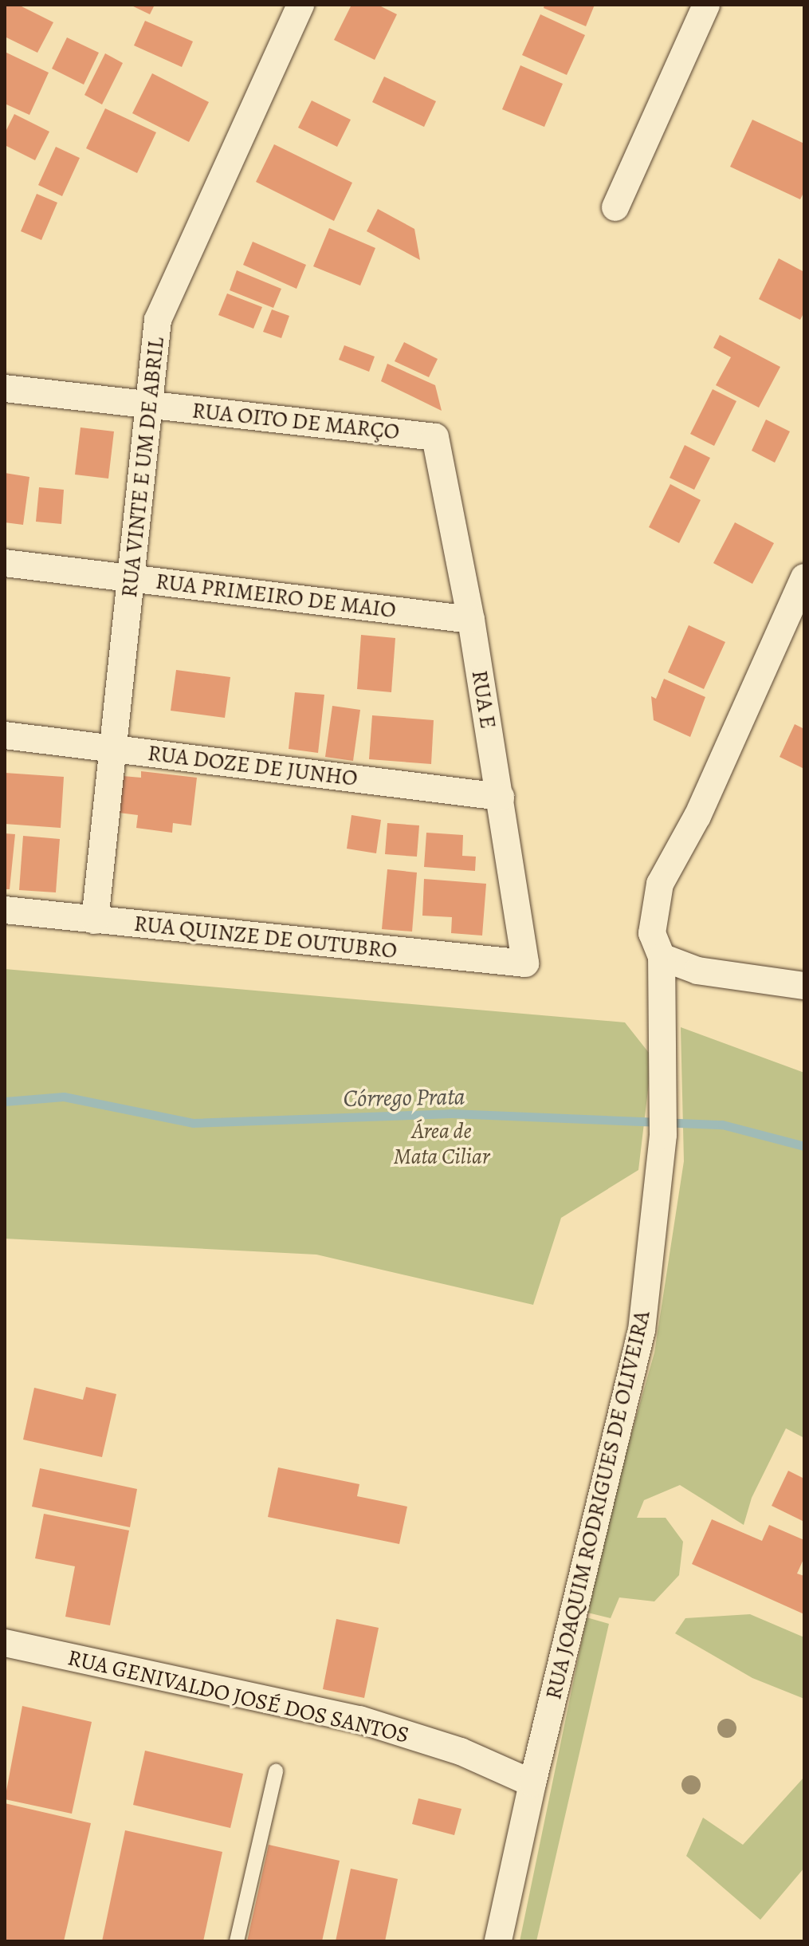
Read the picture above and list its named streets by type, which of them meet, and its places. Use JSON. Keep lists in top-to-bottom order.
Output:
{
  "streets": {
    "street": [
      "RUA OITO DE MARÇO",
      "RUA VINTE E UM DE ABRIL",
      "RUA PRIMEIRO DE MAIO",
      "RUA E",
      "RUA DOZE DE JUNHO",
      "RUA QUINZE DE OUTUBRO",
      "RUA JOAQUIM RODRIGUES DE OLIVEIRA",
      "RUA GENIVALDO JOSÉ DOS SANTOS"
    ]
  },
  "crossings": [
    ["RUA OITO DE MARÇO", "RUA VINTE E UM DE ABRIL"],
    ["RUA OITO DE MARÇO", "RUA E"],
    ["RUA VINTE E UM DE ABRIL", "RUA PRIMEIRO DE MAIO"],
    ["RUA VINTE E UM DE ABRIL", "RUA DOZE DE JUNHO"],
    ["RUA VINTE E UM DE ABRIL", "RUA QUINZE DE OUTUBRO"],
    ["RUA PRIMEIRO DE MAIO", "RUA E"],
    ["RUA E", "RUA DOZE DE JUNHO"],
    ["RUA E", "RUA QUINZE DE OUTUBRO"],
    ["RUA JOAQUIM RODRIGUES DE OLIVEIRA", "RUA GENIVALDO JOSÉ DOS SANTOS"]
  ],
  "water": ["Córrego Prata"],
  "parks": ["Área de Mata Ciliar"]
}
